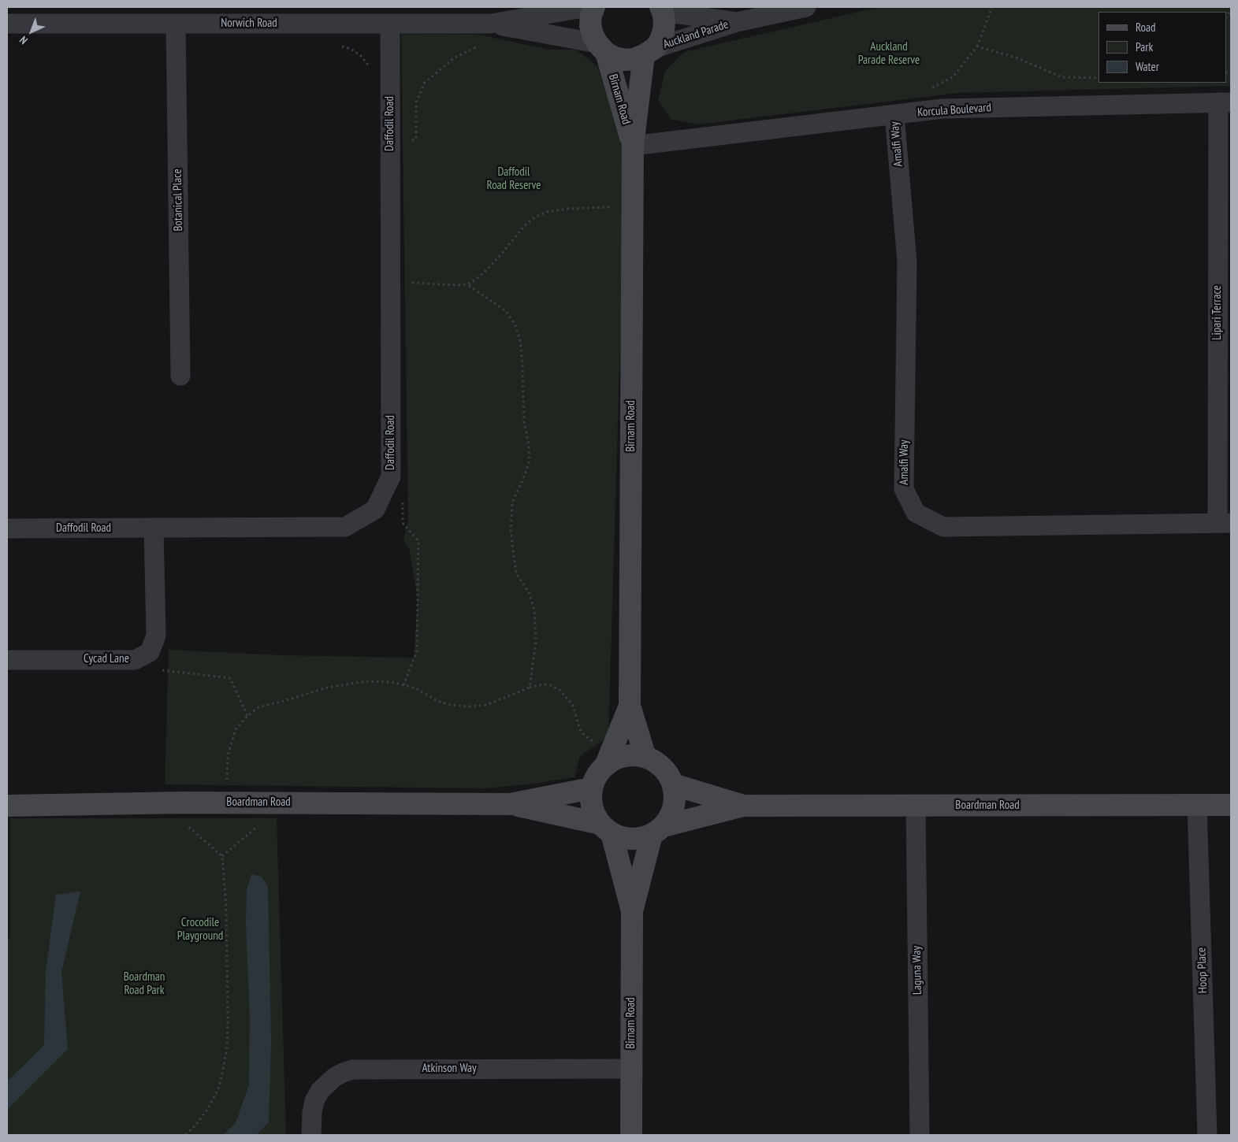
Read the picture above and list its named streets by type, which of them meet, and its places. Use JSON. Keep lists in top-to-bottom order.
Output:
{
  "streets": {
    "street": [
      "Norwich Road",
      "Auckland Parade",
      "Birnam Road",
      "Korcula Boulevard",
      "Daffodil Road",
      "Amalfi Way",
      "Botanical Place",
      "Lipari Terrace",
      "Cycad Lane",
      "Boardman Road",
      "Laguna Way",
      "Hoop Place",
      "Atkinson Way"
    ]
  },
  "crossings": [
    ["Norwich Road", "Birnam Road"],
    ["Norwich Road", "Daffodil Road"],
    ["Norwich Road", "Botanical Place"],
    ["Auckland Parade", "Birnam Road"],
    ["Birnam Road", "Korcula Boulevard"],
    ["Birnam Road", "Boardman Road"],
    ["Birnam Road", "Atkinson Way"],
    ["Korcula Boulevard", "Amalfi Way"],
    ["Korcula Boulevard", "Lipari Terrace"],
    ["Daffodil Road", "Cycad Lane"],
    ["Amalfi Way", "Lipari Terrace"],
    ["Boardman Road", "Laguna Way"],
    ["Boardman Road", "Hoop Place"]
  ],
  "parks": [
    "Auckland Parade Reserve",
    "Daffodil Road Reserve",
    "Crocodile Playground",
    "Boardman Road Park"
  ],
  "legend": ["Road", "Park", "Water"],
  "north": "bottom left"
}
